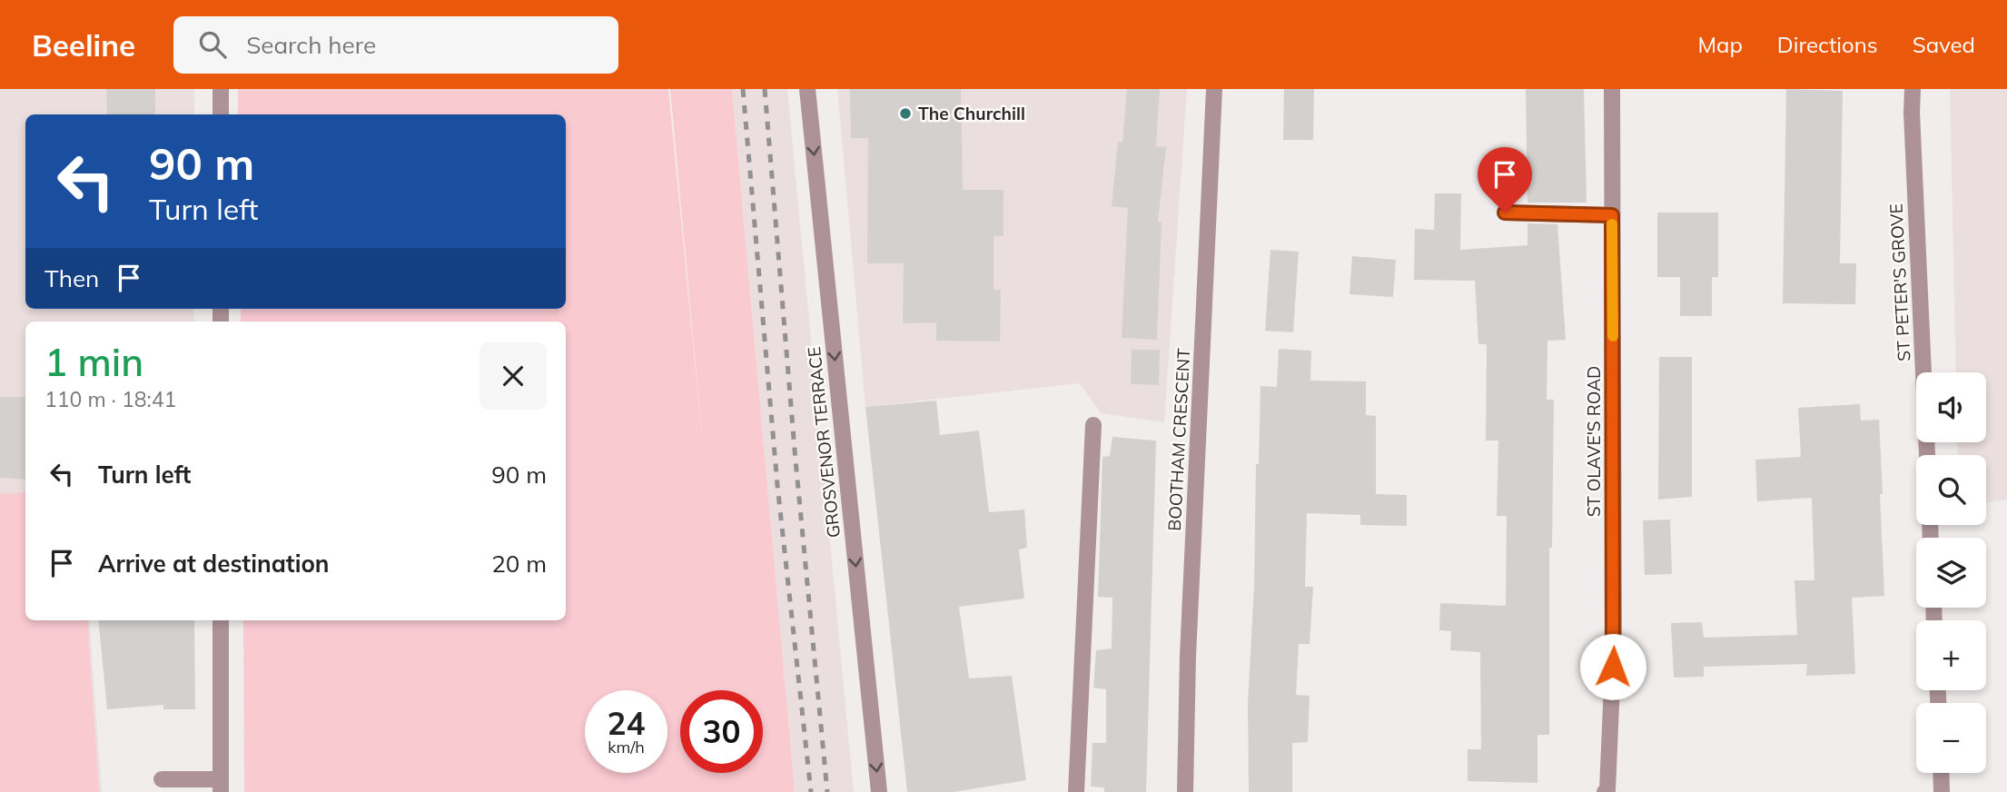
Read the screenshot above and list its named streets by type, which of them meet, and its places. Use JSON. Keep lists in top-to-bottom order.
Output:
{
  "streets": {
    "street": [
      "ST PETER'S GROVE",
      "BOOTHAM CRESCENT",
      "ST OLAVE'S ROAD",
      "GROSVENOR TERRACE"
    ]
  },
  "one_way": ["GROSVENOR TERRACE"],
  "places": ["The Churchill"],
  "page": {
    "header": "Beeline",
    "search": "Search here",
    "nav": ["Map", "Directions", "Saved"],
    "turn": ["90 m", "Turn left"],
    "then": "Then",
    "heading": ["1 min", "110 m · 18:41"],
    "map_buttons": ["+", "−"],
    "list": [
      {
        "name": "Turn left",
        "value": "90 m"
      },
      {
        "name": "Arrive at destination",
        "value": "20 m"
      }
    ],
    "speed": "24 km/h",
    "limit": "30"
  }
}
